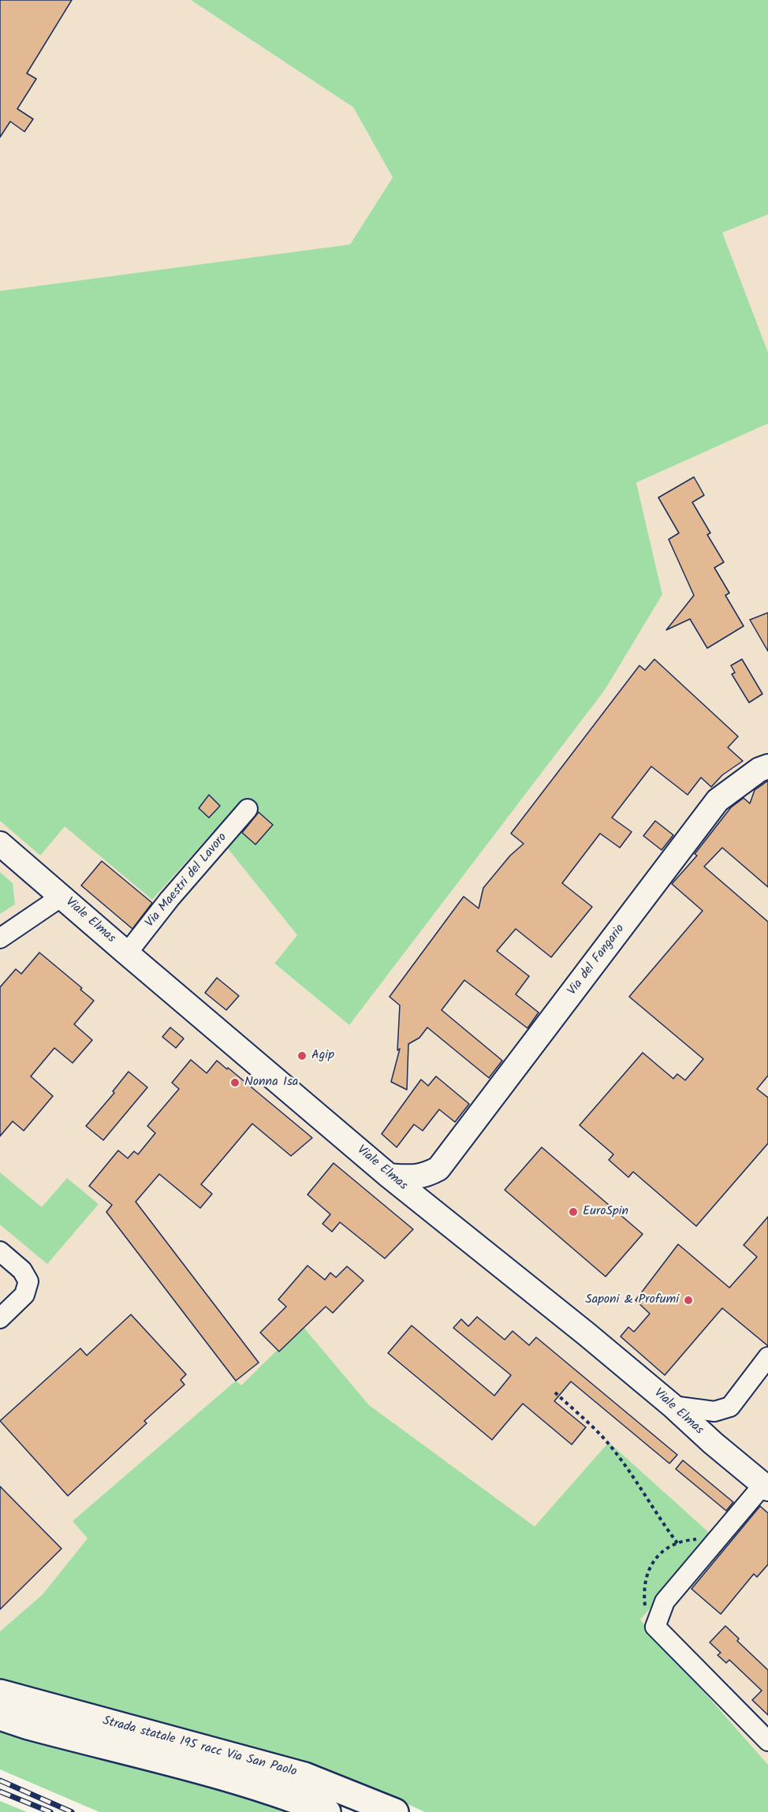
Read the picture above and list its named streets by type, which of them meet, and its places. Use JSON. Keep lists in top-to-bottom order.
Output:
{
  "streets": {
    "highway": ["Strada statale 195 racc Via San Paolo"],
    "main road": ["Viale Elmas", "Via del Fangario"],
    "street": ["Via Maestri del Lavoro"]
  },
  "crossings": [
    ["Via Maestri del Lavoro", "Viale Elmas"]
  ],
  "places": [
    "Agip",
    "Nonna Isa",
    "EuroSpin",
    "Saponi & Profumi"
  ]
}
